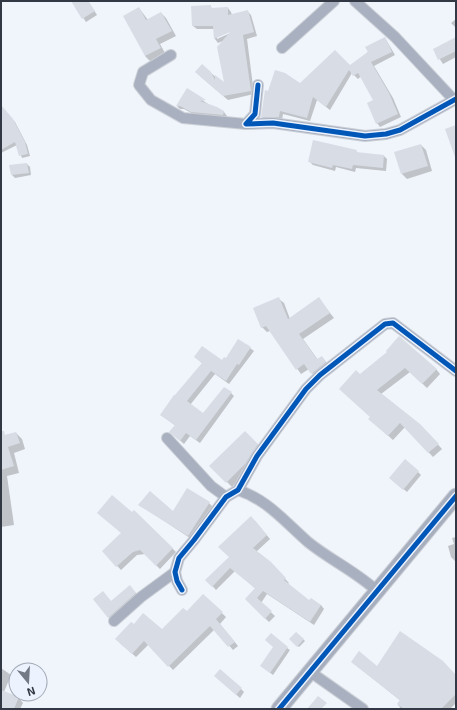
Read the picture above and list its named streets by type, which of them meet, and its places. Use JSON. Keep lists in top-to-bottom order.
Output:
{
  "north": "bottom"
}
